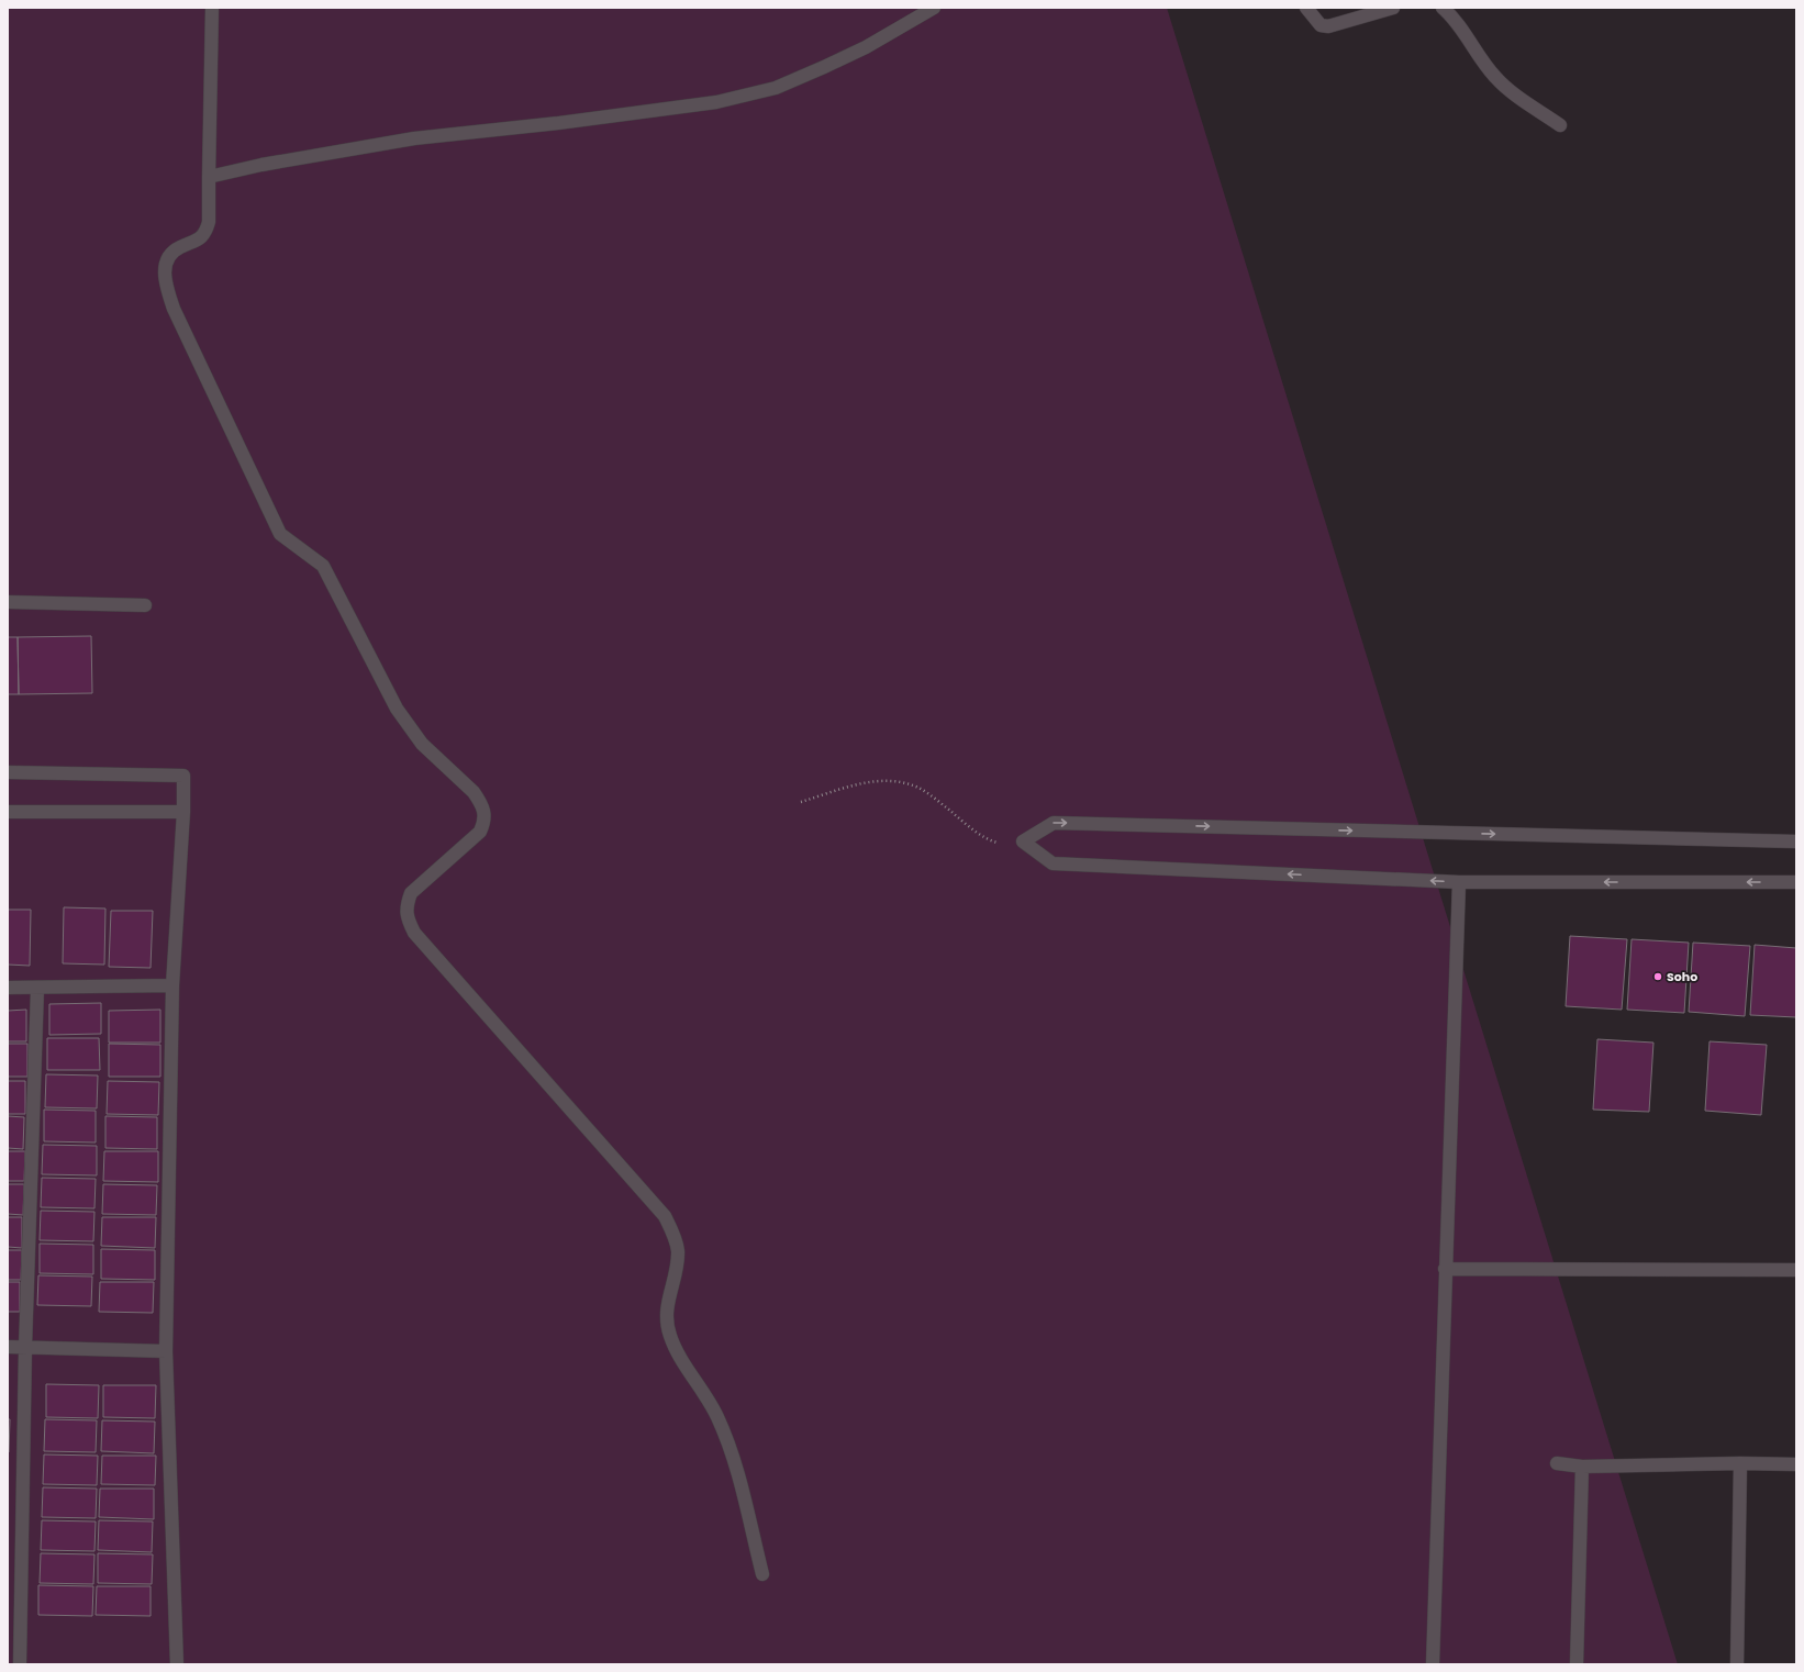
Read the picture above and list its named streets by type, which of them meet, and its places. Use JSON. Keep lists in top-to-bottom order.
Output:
{
  "places": ["Soho"]
}
